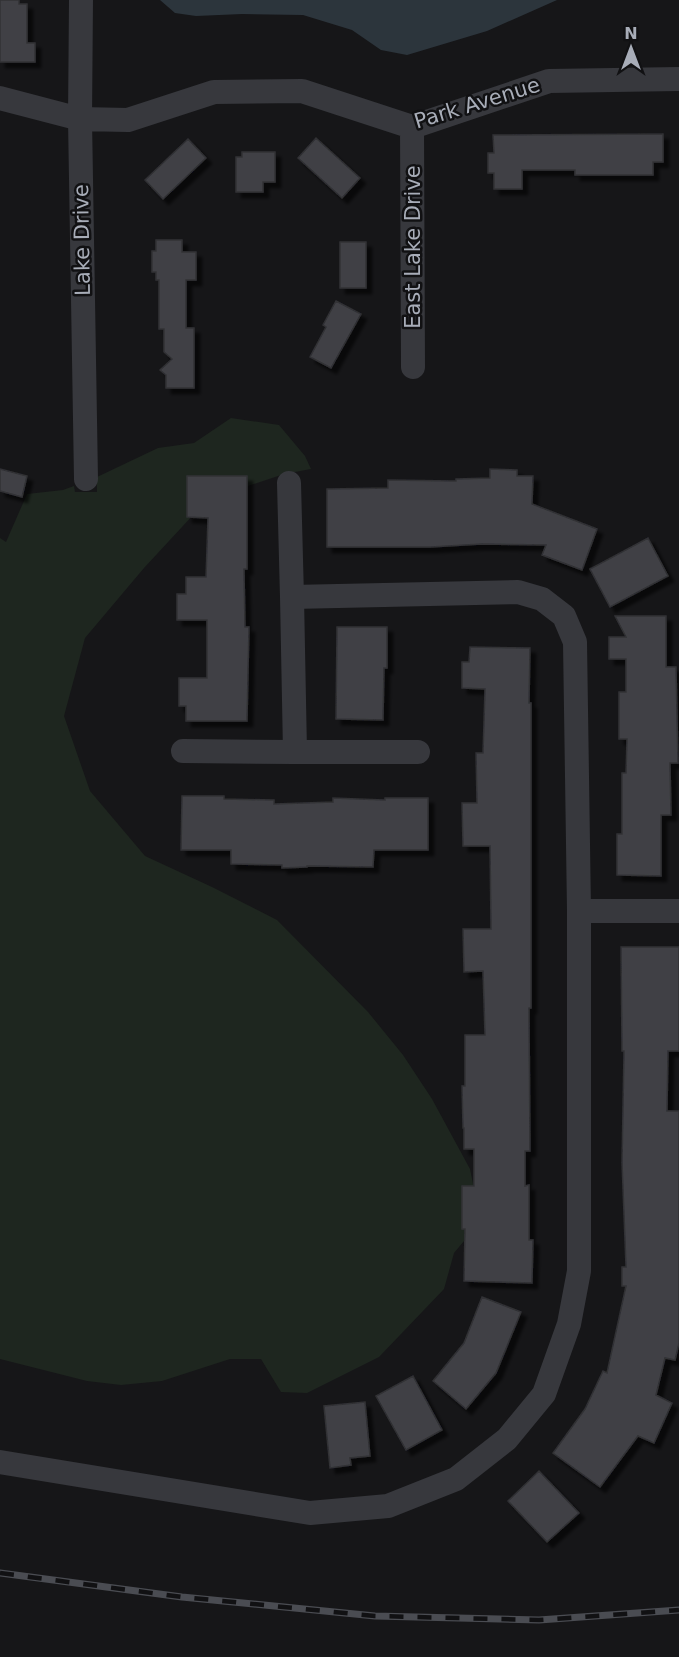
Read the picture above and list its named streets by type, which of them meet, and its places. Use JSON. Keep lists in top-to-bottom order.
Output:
{
  "streets": {
    "street": ["Park Avenue", "Lake Drive", "East Lake Drive"]
  },
  "crossings": [
    ["Park Avenue", "Lake Drive"],
    ["Park Avenue", "East Lake Drive"]
  ],
  "north": "top"
}
